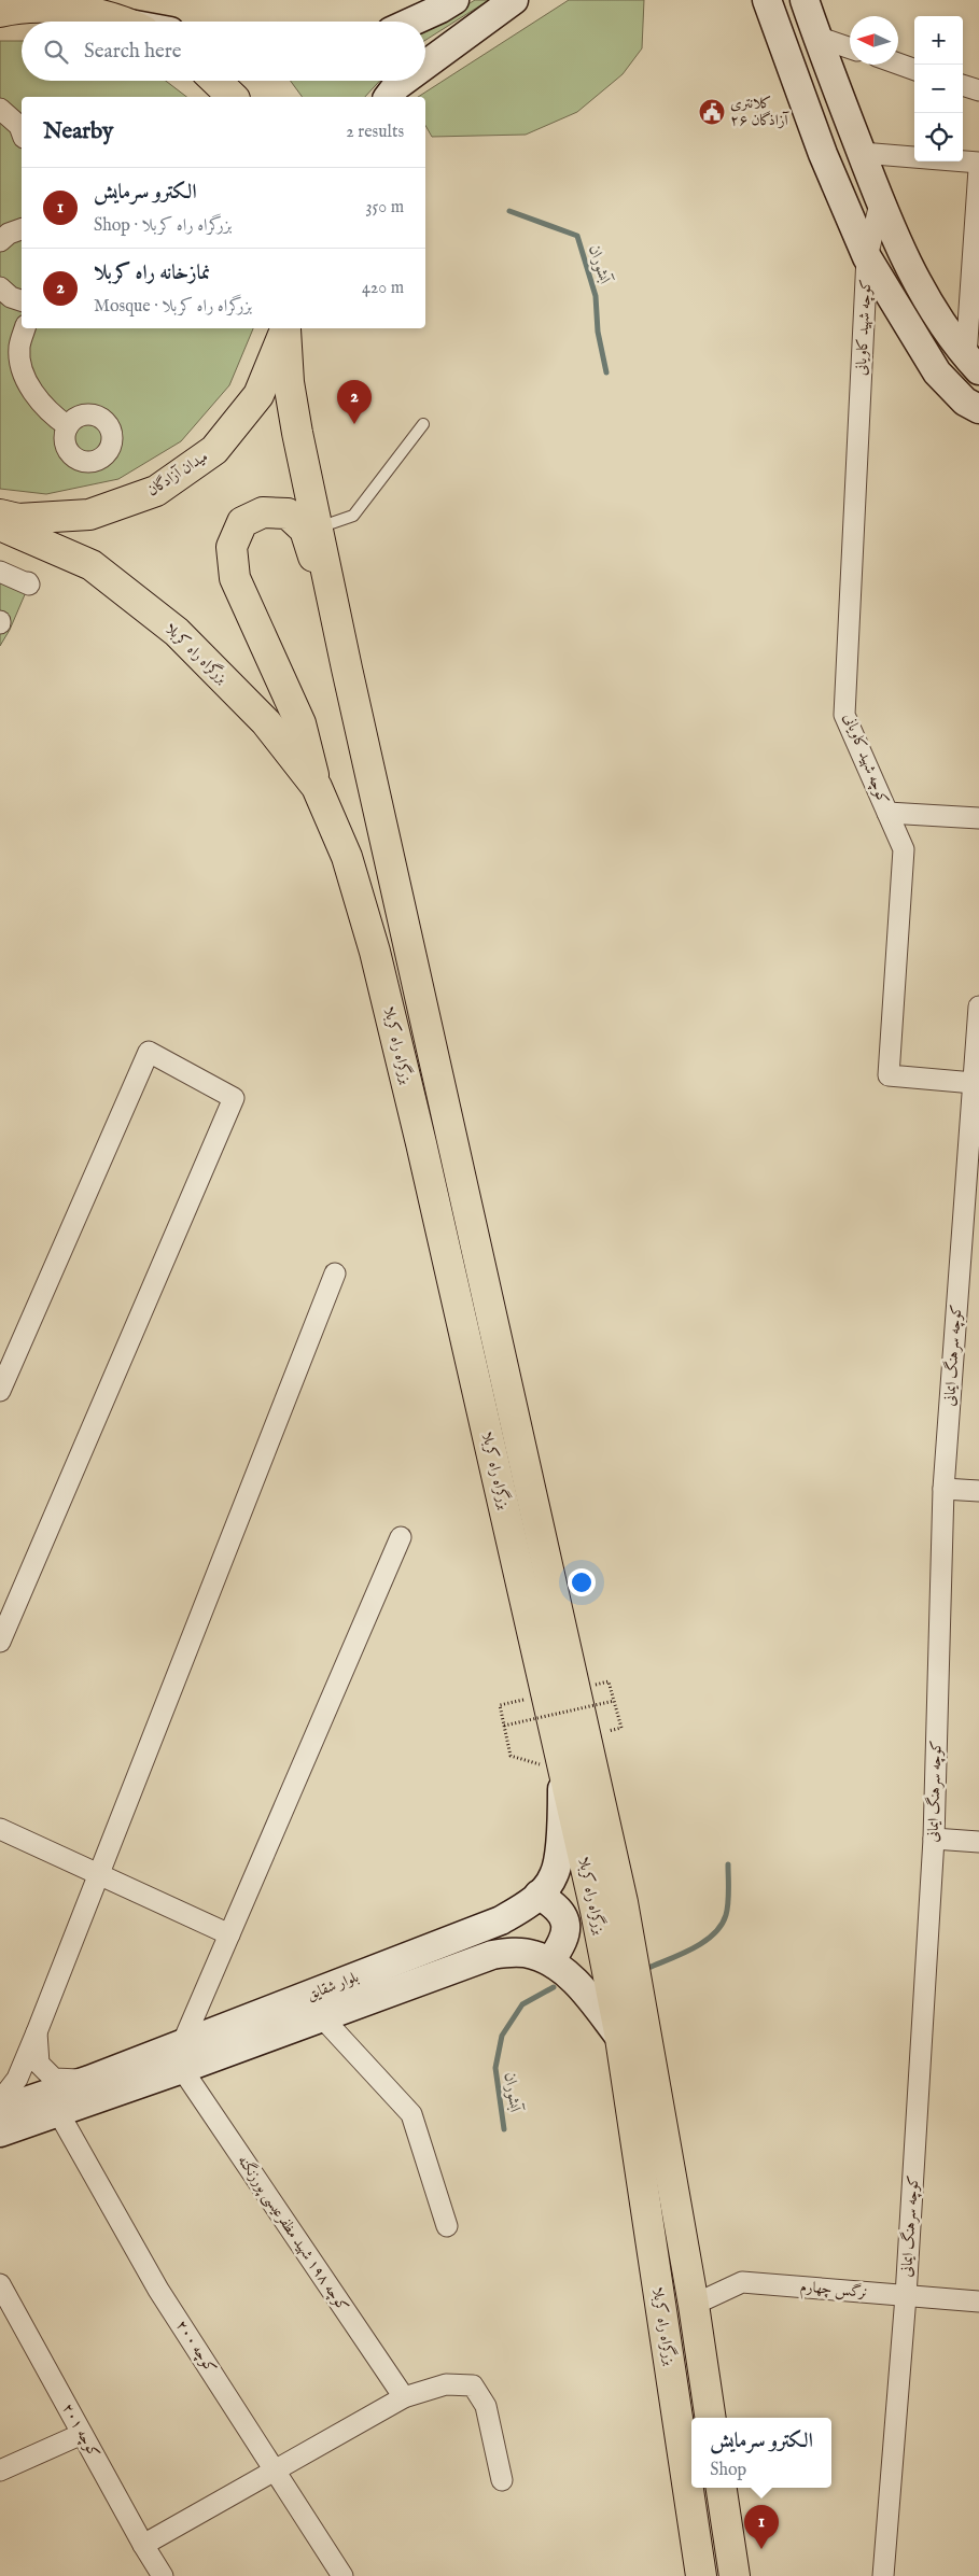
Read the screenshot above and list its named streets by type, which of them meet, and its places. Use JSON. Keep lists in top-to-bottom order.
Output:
{
  "streets": {
    "highway": ["میدان آزادگان", "بزرگراه راه کربلا"],
    "main road": ["بلوار شقایق"],
    "street": [
      "کوچه شهید کاویانی",
      "کوچه سرهنگ ایمانی",
      "کوچه ۱۹۸ شهید مظفرعیسی پورزنگنه",
      "نرگس چهارم",
      "کوچه ۲۰۰",
      "کوچه ۲۰۱"
    ]
  },
  "crossings": [
    ["کوچه شهید کاویانی", "کوچه سرهنگ ایمانی"],
    ["بزرگراه راه کربلا", "بلوار شقایق"],
    ["بزرگراه راه کربلا", "نرگس چهارم"],
    ["کوچه سرهنگ ایمانی", "نرگس چهارم"],
    ["بلوار شقایق", "کوچه ۱۹۸ شهید مظفرعیسی پورزنگنه"],
    ["بلوار شقایق", "کوچه ۲۰۰"]
  ],
  "water": ["آبشوران"],
  "places": {
    "public building": ["کلانتری ۲۶ آزاذگان"]
  },
  "north": "left",
  "page": {
    "map_buttons": ["+", "−"],
    "search": "Search here",
    "heading": ["Nearby", "2 results"],
    "list": [
      {
        "mark": "1",
        "name": "الکترو سرمایش",
        "note": "Shop · بزرگراه راه کربلا",
        "value": "350 m"
      },
      {
        "mark": "2",
        "name": "نمازخانه راه کربلا",
        "note": "Mosque · بزرگراه راه کربلا",
        "value": "420 m"
      }
    ],
    "pins": ["2", "1"],
    "popup": ["الکترو سرمایش", "Shop"]
  }
}
